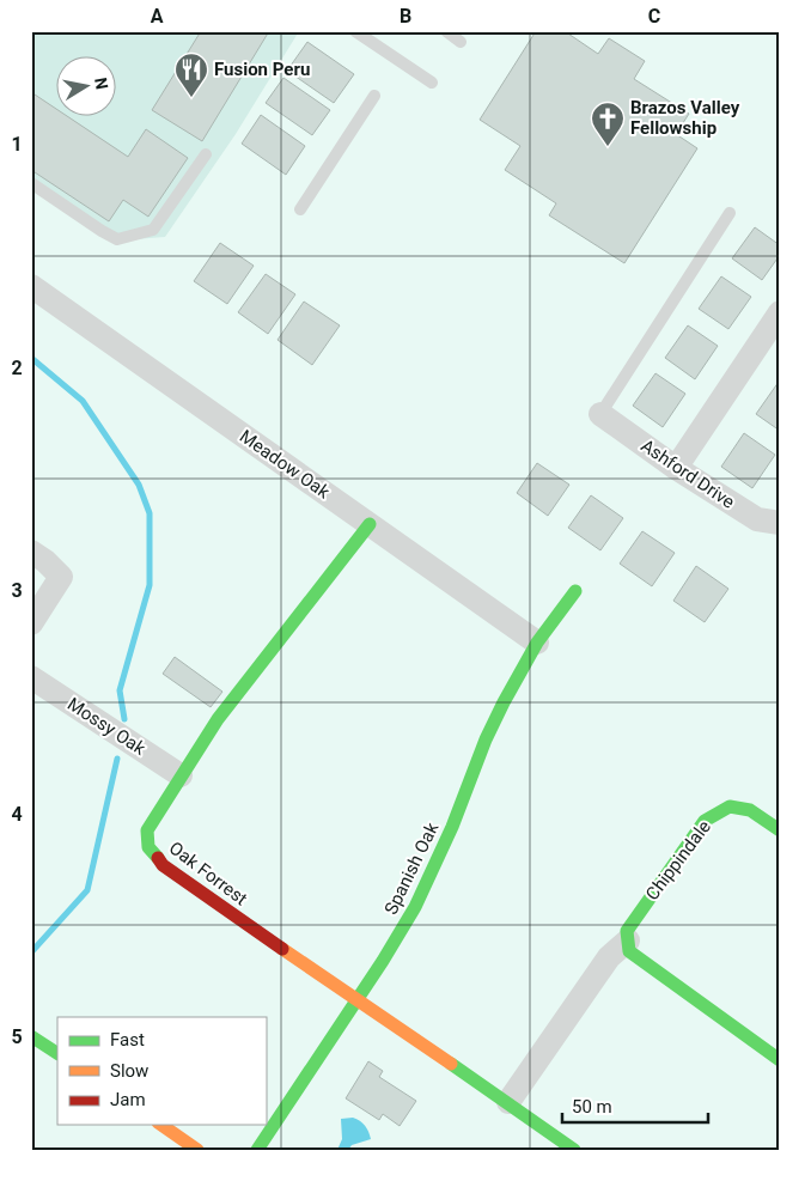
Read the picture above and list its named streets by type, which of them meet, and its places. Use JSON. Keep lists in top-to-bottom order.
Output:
{
  "streets": {
    "street": [
      "Meadow Oak",
      "Ashford Drive",
      "Mossy Oak",
      "Chippindale",
      "Spanish Oak",
      "Oak Forrest"
    ]
  },
  "crossings": [
    ["Meadow Oak", "Spanish Oak"],
    ["Meadow Oak", "Oak Forrest"],
    ["Mossy Oak", "Oak Forrest"],
    ["Chippindale", "Oak Forrest"],
    ["Spanish Oak", "Oak Forrest"]
  ],
  "places": {
    "restaurant": ["Fusion Peru"],
    "church": ["Brazos Valley Fellowship"]
  },
  "legend": ["Fast", "Slow", "Jam"],
  "scale_bar": "50 m",
  "north": "right",
  "grid": {
    "columns": ["A", "B", "C"],
    "rows": [
      "1",
      "2",
      "3",
      "4",
      "5"
    ]
  }
}
